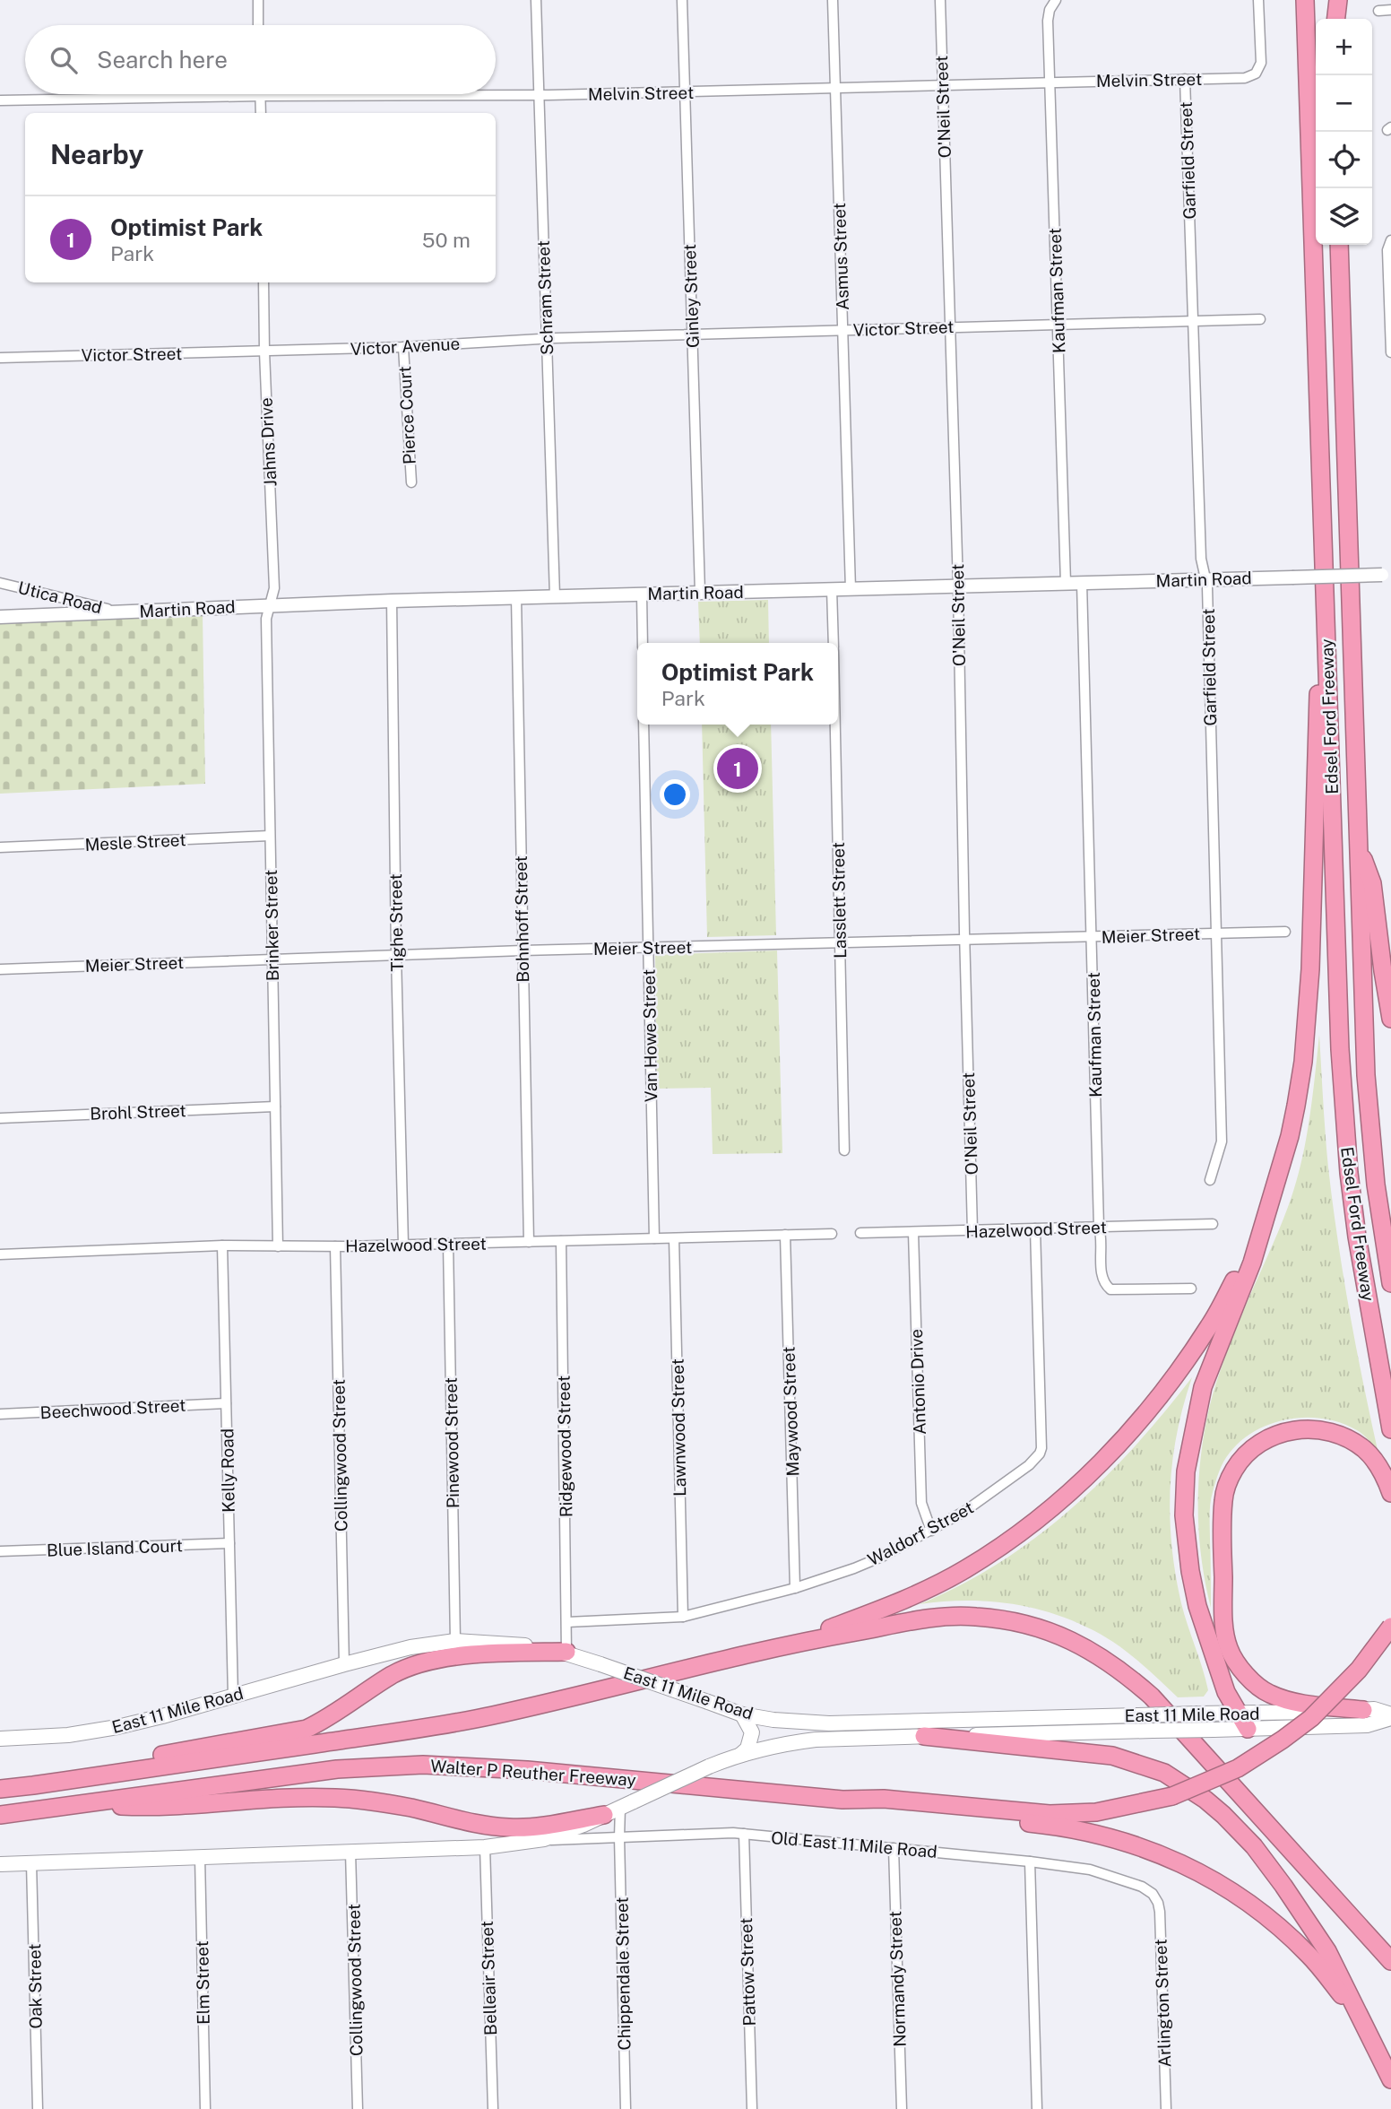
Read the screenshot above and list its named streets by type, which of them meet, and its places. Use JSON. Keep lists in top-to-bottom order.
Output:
{
  "streets": {
    "highway": ["Edsel Ford Freeway", "Walter P Reuther Freeway"],
    "main road": ["East 11 Mile Road"],
    "street": [
      "Melvin Street",
      "O'Neil Street",
      "Garfield Street",
      "Asmus Street",
      "Kaufman Street",
      "Ginley Street",
      "Schram Street",
      "Victor Street",
      "Victor Avenue",
      "Pierce Court",
      "Jahns Drive",
      "Martin Road",
      "Utica Road",
      "Mesle Street",
      "Lasslett Street",
      "Bohnhoff Street",
      "Tighe Street",
      "Brinker Street",
      "Meier Street",
      "Van Howe Street",
      "Brohl Street",
      "Hazelwood Street",
      "Antonio Drive",
      "Beechwood Street",
      "Maywood Street",
      "Lawnwood Street",
      "Pinewood Street",
      "Ridgewood Street",
      "Collingwood Street",
      "Kelly Road",
      "Waldorf Street",
      "Blue Island Court",
      "Old East 11 Mile Road",
      "Pattow Street",
      "Chippendale Street",
      "Belleair Street",
      "Normandy Street",
      "Elm Street",
      "Oak Street",
      "Arlington Street"
    ]
  },
  "crossings": [
    ["Melvin Street", "O'Neil Street"],
    ["Melvin Street", "Garfield Street"],
    ["Melvin Street", "Asmus Street"],
    ["Melvin Street", "Kaufman Street"],
    ["Melvin Street", "Ginley Street"],
    ["Melvin Street", "Schram Street"],
    ["O'Neil Street", "Victor Street"],
    ["O'Neil Street", "Martin Road"],
    ["O'Neil Street", "Meier Street"],
    ["O'Neil Street", "Hazelwood Street"],
    ["Garfield Street", "Victor Street"],
    ["Garfield Street", "Martin Road"],
    ["Garfield Street", "Meier Street"],
    ["Asmus Street", "Victor Street"],
    ["Asmus Street", "Martin Road"],
    ["Kaufman Street", "Victor Street"],
    ["Kaufman Street", "Martin Road"],
    ["Kaufman Street", "Meier Street"],
    ["Kaufman Street", "Hazelwood Street"],
    ["Ginley Street", "Victor Street"],
    ["Ginley Street", "Martin Road"],
    ["Schram Street", "Victor Street"],
    ["Schram Street", "Victor Avenue"],
    ["Schram Street", "Martin Road"],
    ["Victor Street", "Victor Avenue"],
    ["Victor Street", "Jahns Drive"],
    ["Victor Avenue", "Pierce Court"],
    ["Victor Avenue", "Jahns Drive"],
    ["Jahns Drive", "Martin Road"],
    ["Jahns Drive", "Brinker Street"],
    ["Martin Road", "Utica Road"],
    ["Martin Road", "Lasslett Street"],
    ["Martin Road", "Bohnhoff Street"],
    ["Martin Road", "Tighe Street"],
    ["Martin Road", "Brinker Street"],
    ["Mesle Street", "Brinker Street"],
    ["Lasslett Street", "Meier Street"],
    ["Bohnhoff Street", "Meier Street"],
    ["Bohnhoff Street", "Hazelwood Street"],
    ["Tighe Street", "Meier Street"],
    ["Tighe Street", "Hazelwood Street"],
    ["Brinker Street", "Meier Street"],
    ["Brinker Street", "Brohl Street"],
    ["Brinker Street", "Hazelwood Street"],
    ["Meier Street", "Van Howe Street"],
    ["Van Howe Street", "Hazelwood Street"],
    ["Hazelwood Street", "Antonio Drive"],
    ["Hazelwood Street", "Maywood Street"],
    ["Hazelwood Street", "Lawnwood Street"],
    ["Hazelwood Street", "Pinewood Street"],
    ["Hazelwood Street", "Ridgewood Street"],
    ["Hazelwood Street", "Collingwood Street"],
    ["Hazelwood Street", "Kelly Road"],
    ["Hazelwood Street", "Waldorf Street"],
    ["Antonio Drive", "Waldorf Street"],
    ["Beechwood Street", "Kelly Road"],
    ["Maywood Street", "Waldorf Street"],
    ["Lawnwood Street", "Waldorf Street"],
    ["Pinewood Street", "East 11 Mile Road"],
    ["Ridgewood Street", "Waldorf Street"],
    ["Ridgewood Street", "East 11 Mile Road"],
    ["Collingwood Street", "East 11 Mile Road"],
    ["Kelly Road", "Blue Island Court"],
    ["Kelly Road", "East 11 Mile Road"],
    ["East 11 Mile Road", "Old East 11 Mile Road"],
    ["East 11 Mile Road", "Chippendale Street"],
    ["East 11 Mile Road", "Belleair Street"],
    ["East 11 Mile Road", "Elm Street"],
    ["East 11 Mile Road", "Oak Street"],
    ["Old East 11 Mile Road", "Pattow Street"],
    ["Old East 11 Mile Road", "Chippendale Street"],
    ["Old East 11 Mile Road", "Normandy Street"],
    ["Old East 11 Mile Road", "Arlington Street"]
  ],
  "page": {
    "map_buttons": ["+", "−"],
    "search": "Search here",
    "heading": "Nearby",
    "list": [
      {
        "mark": "1",
        "name": "Optimist Park",
        "note": "Park",
        "value": "50 m"
      }
    ],
    "popup": ["Optimist Park", "Park"],
    "pins": "1"
  }
}
